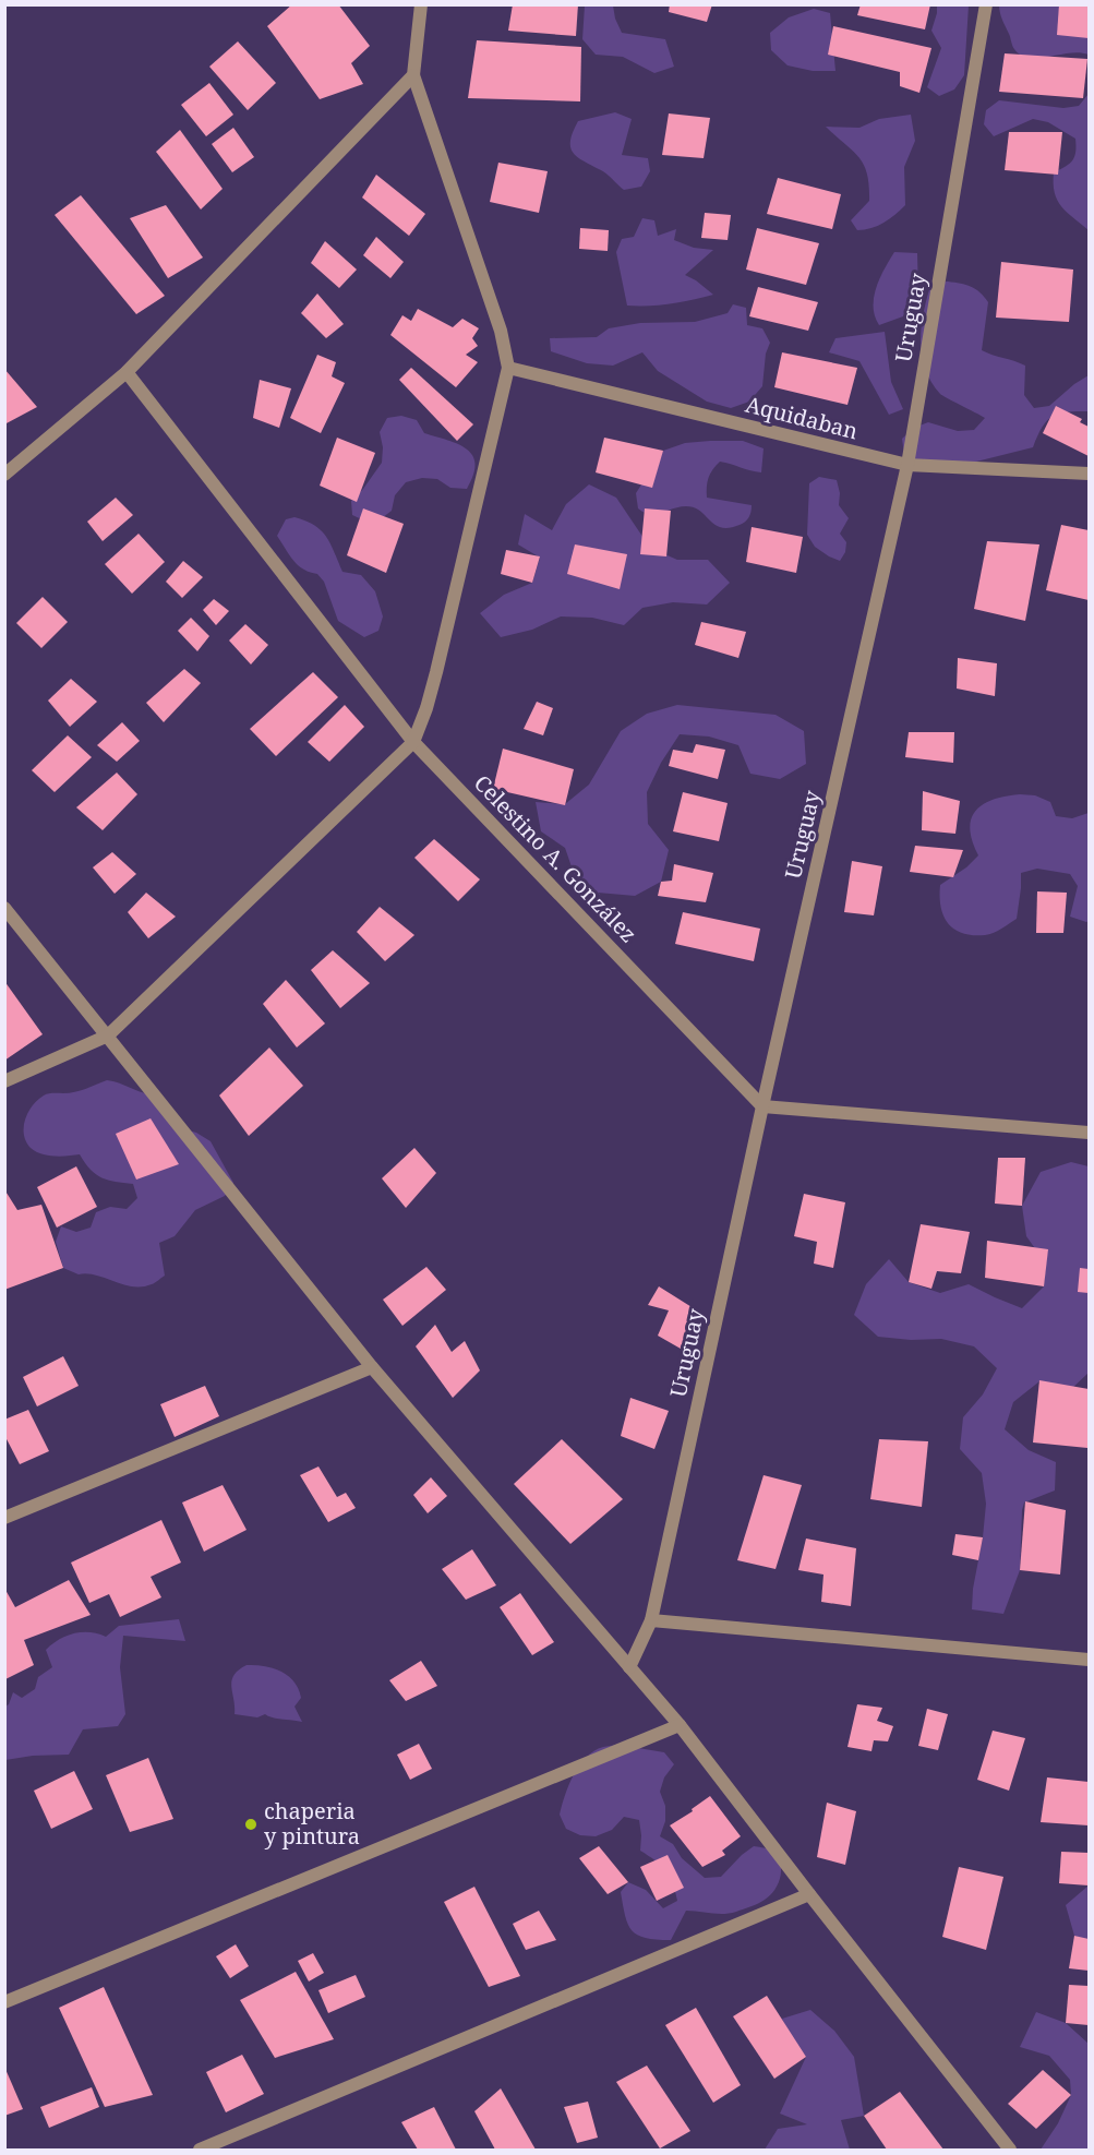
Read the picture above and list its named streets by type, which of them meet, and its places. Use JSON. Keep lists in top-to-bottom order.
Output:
{
  "streets": {
    "street": ["Uruguay", "Aquidaban", "Celestino A. González"]
  },
  "crossings": [
    ["Uruguay", "Aquidaban"],
    ["Uruguay", "Celestino A. González"]
  ],
  "places": ["chaperia y pintura"]
}
